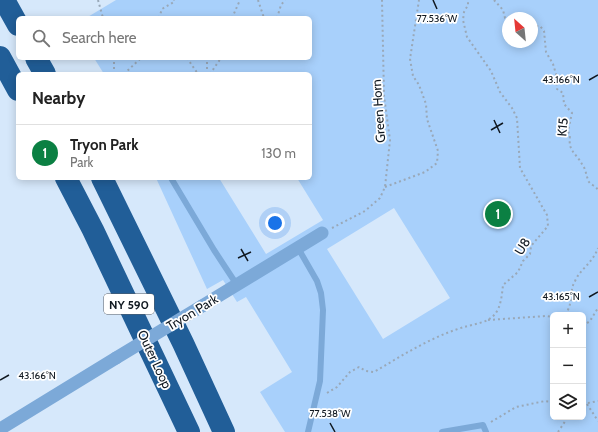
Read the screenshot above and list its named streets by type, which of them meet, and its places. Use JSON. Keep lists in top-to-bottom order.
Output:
{
  "streets": {
    "highway": ["NY 590", "Outer Loop"],
    "street": ["Tryon Park"],
    "path": ["Green Horn", "K15", "U8"]
  },
  "crossings": [
    ["Green Horn", "Tryon Park"]
  ],
  "north": "top left",
  "page": {
    "search": "Search here",
    "heading": "Nearby",
    "list": [
      {
        "mark": "1",
        "name": "Tryon Park",
        "note": "Park",
        "value": "130 m"
      }
    ],
    "pins": "1",
    "map_buttons": ["+", "−"]
  },
  "coordinates": [
    "77.536°W",
    "43.166°N",
    "43.165°N",
    "77.538°W"
  ]
}
